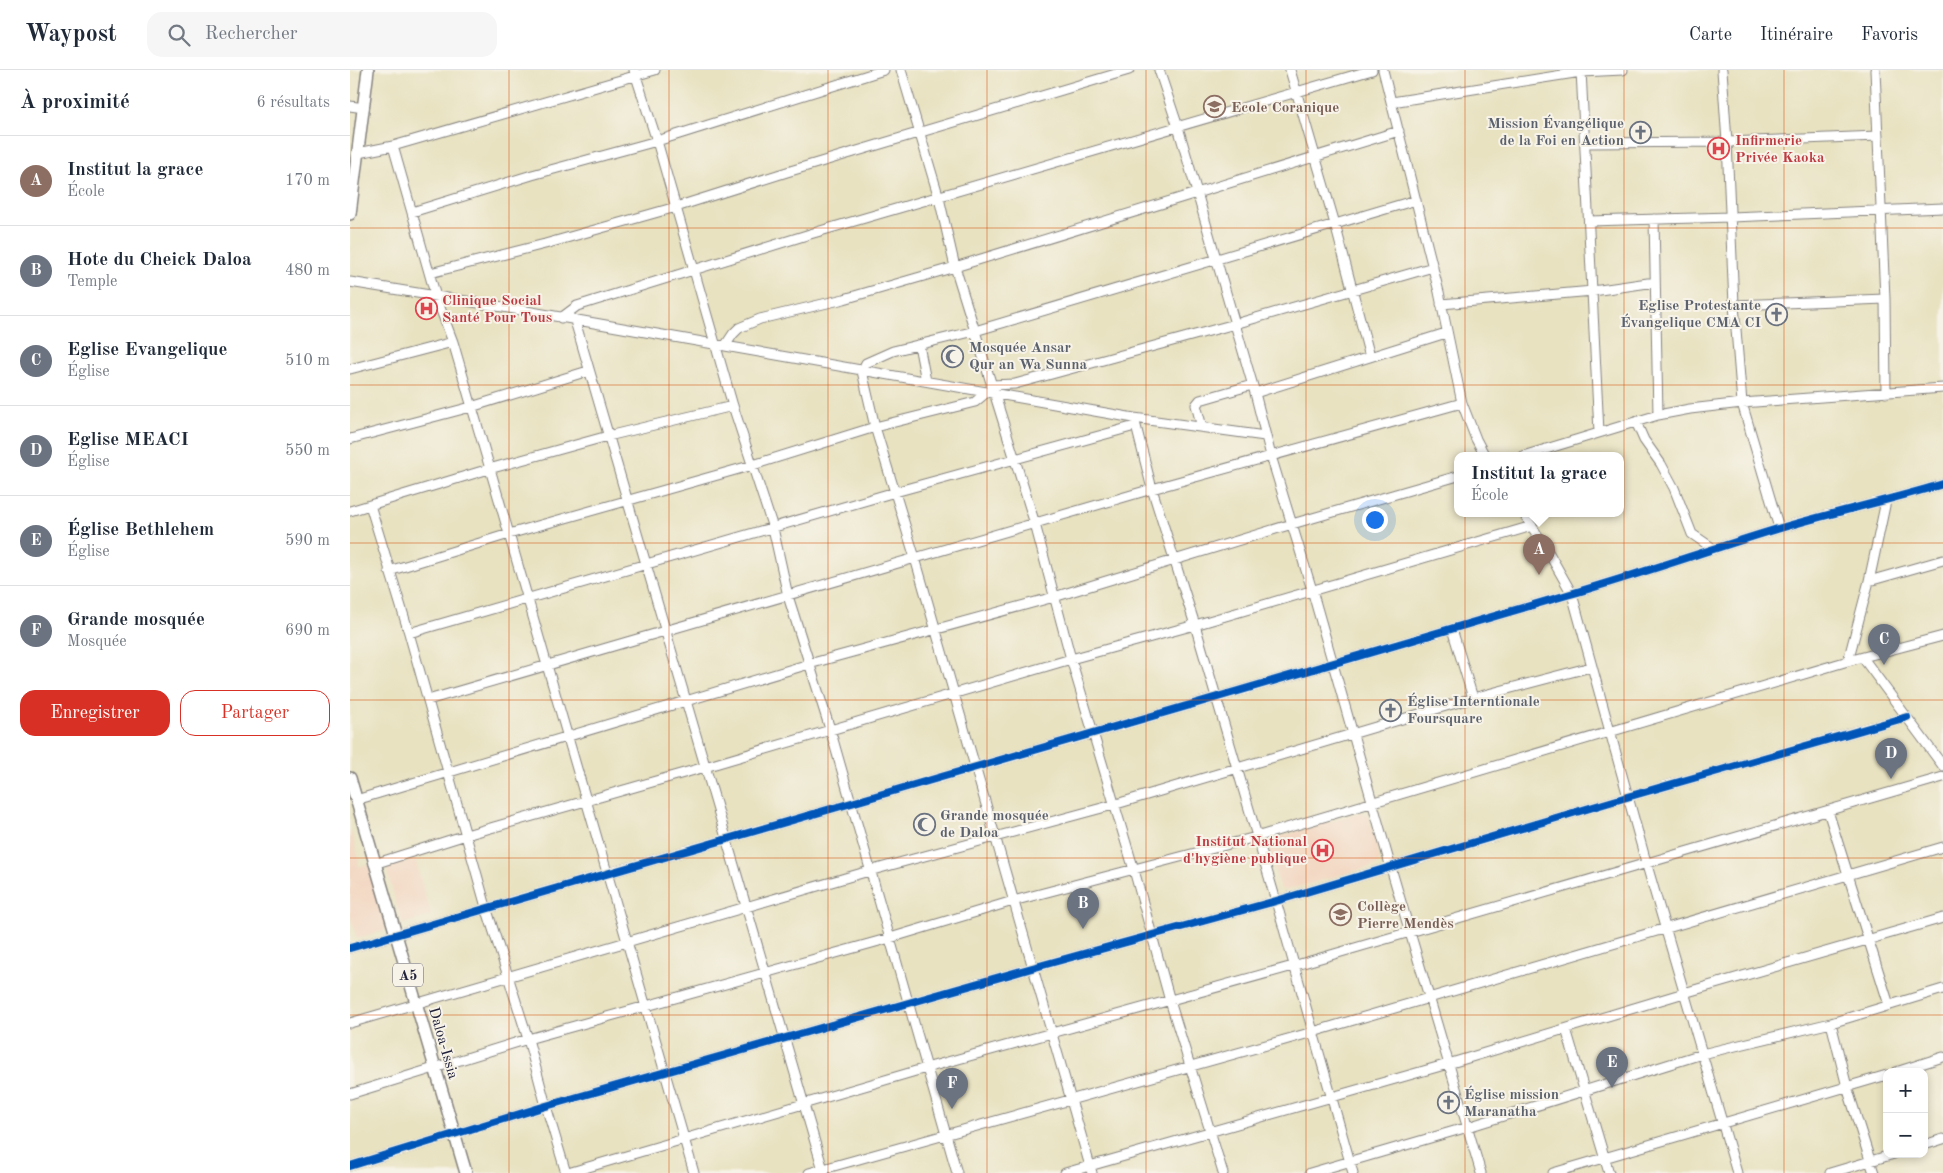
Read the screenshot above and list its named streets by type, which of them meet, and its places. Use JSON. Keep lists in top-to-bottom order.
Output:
{
  "streets": {
    "main road": ["A5", "Daloa-Issia"]
  },
  "places": {
    "school or university": ["Ecole Coranique", "Collège Pierre Mendès"],
    "church": [
      "Mission Évangélique de la Foi en Action",
      "Eglise Protestante Évangelique CMA CI",
      "Église Interntionale Foursquare",
      "Église mission Maranatha"
    ],
    "hospital": ["Infirmerie Privée Kaoka", "Clinique Social Santé Pour Tous", "Institut National d'hygiène publique"],
    "mosque": ["Mosquée Ansar Qur an Wa Sunna", "Grande mosquée de Daloa"]
  },
  "page": {
    "header": "Waypost",
    "search": "Rechercher",
    "nav": ["Carte", "Itinéraire", "Favoris"],
    "heading": ["À proximité", "6 résultats"],
    "list": [
      {
        "mark": "A",
        "name": "Institut la grace",
        "note": "École",
        "value": "170 m"
      },
      {
        "mark": "B",
        "name": "Hote du Cheick Daloa",
        "note": "Temple",
        "value": "480 m"
      },
      {
        "mark": "C",
        "name": "Eglise Evangelique",
        "note": "Église",
        "value": "510 m"
      },
      {
        "mark": "D",
        "name": "Eglise MEACI",
        "note": "Église",
        "value": "550 m"
      },
      {
        "mark": "E",
        "name": "Église Bethlehem",
        "note": "Église",
        "value": "590 m"
      },
      {
        "mark": "F",
        "name": "Grande mosquée",
        "note": "Mosquée",
        "value": "690 m"
      }
    ],
    "popup": ["Institut la grace", "École"],
    "pins": [
      "A",
      "C",
      "D",
      "B",
      "E",
      "F"
    ],
    "buttons": ["Enregistrer", "Partager"],
    "map_buttons": ["+", "−"]
  }
}
